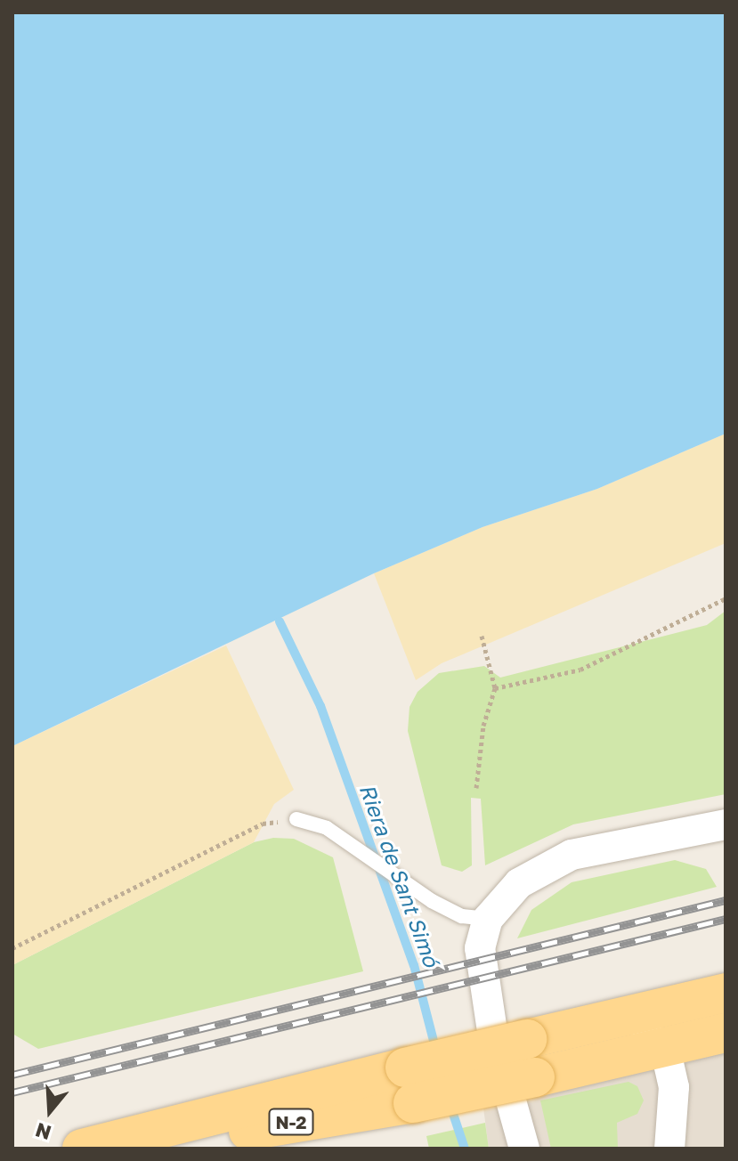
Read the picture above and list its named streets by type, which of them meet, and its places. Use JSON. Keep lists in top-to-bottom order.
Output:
{
  "streets": {
    "main road": ["N-2"]
  },
  "water": ["Riera de Sant Simó"],
  "north": "bottom"
}
